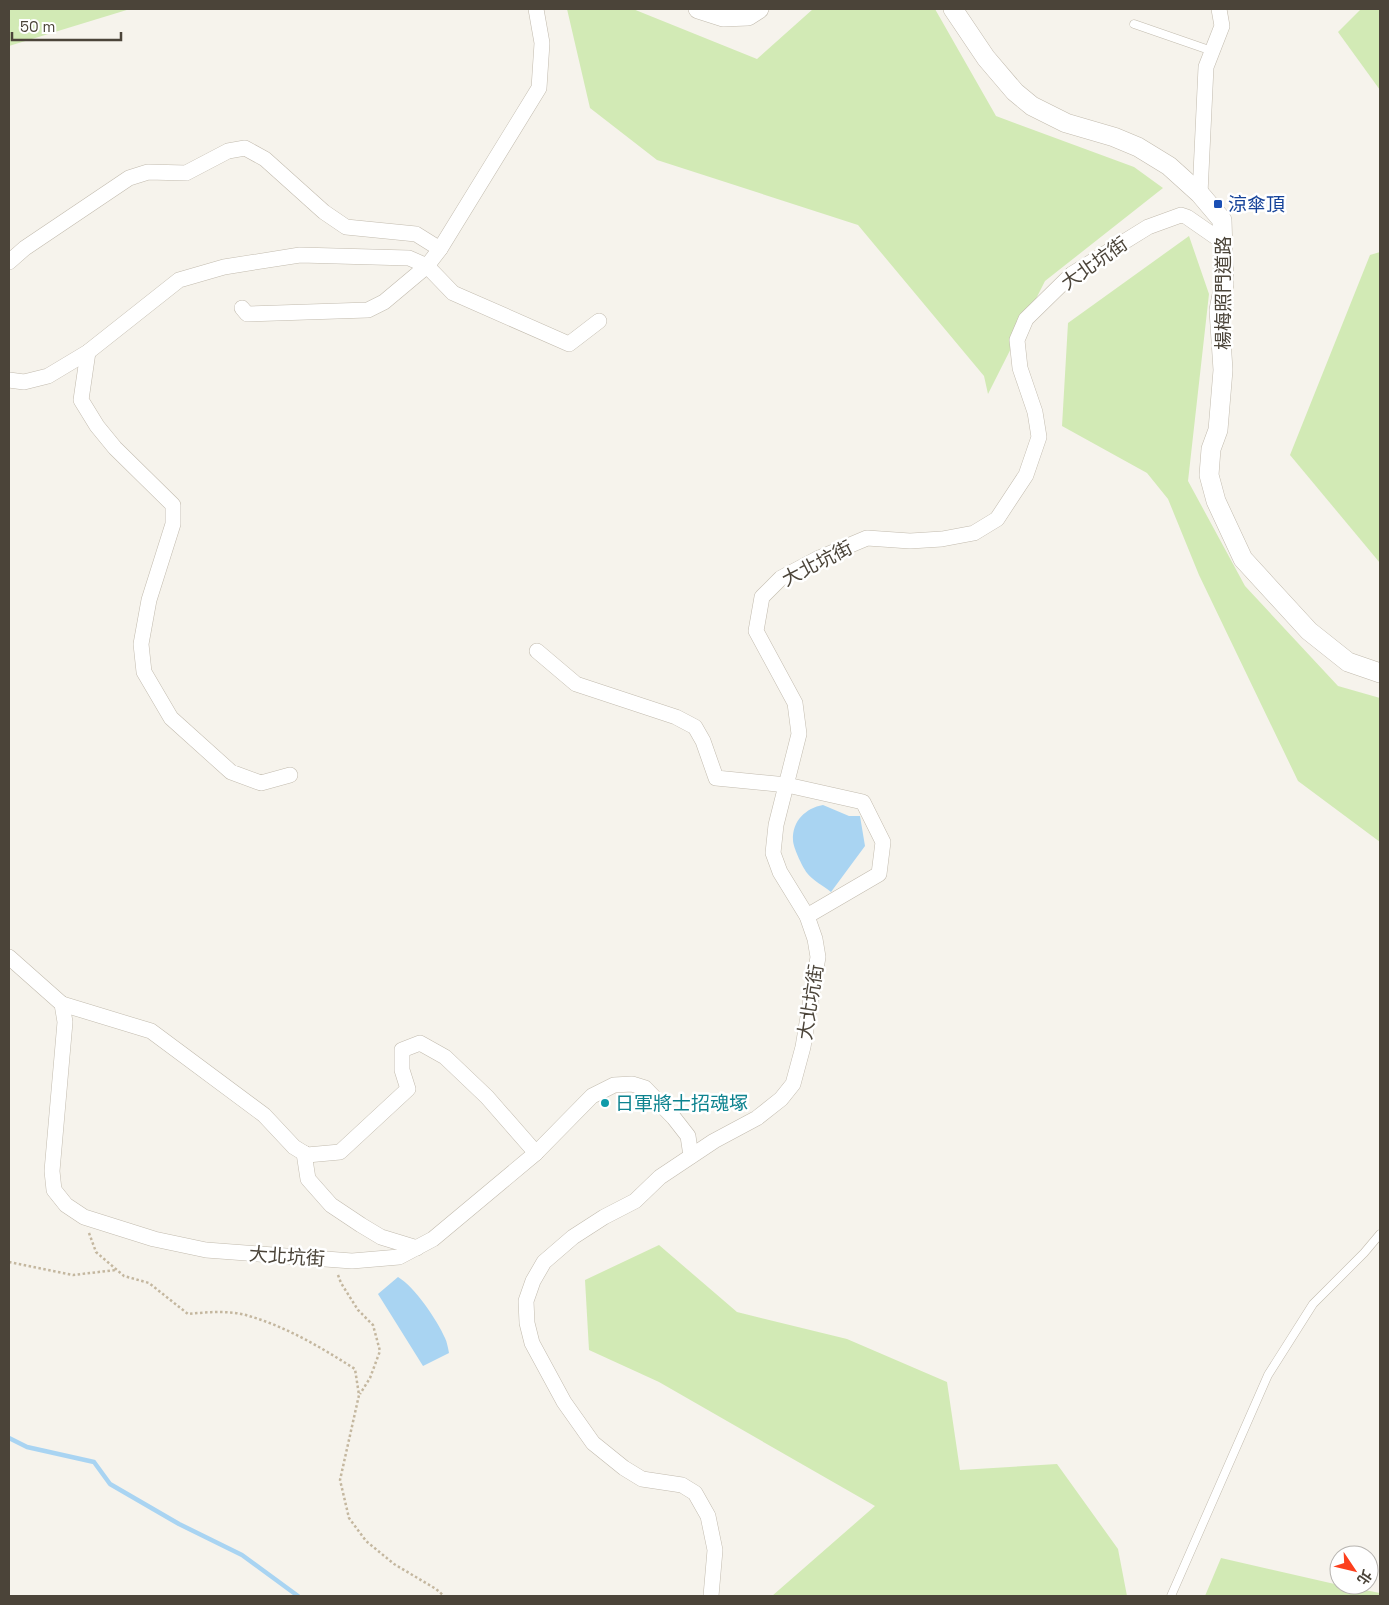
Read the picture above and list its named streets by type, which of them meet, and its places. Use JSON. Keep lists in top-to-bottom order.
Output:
{
  "streets": {
    "street": ["大北坑街", "楊梅照門道路"]
  },
  "crossings": [
    ["大北坑街", "楊梅照門道路"]
  ],
  "places": {
    "transit": ["涼傘頂"],
    "other": ["日軍將士招魂塚"]
  },
  "scale_bar": "50 m",
  "north": "bottom right"
}
